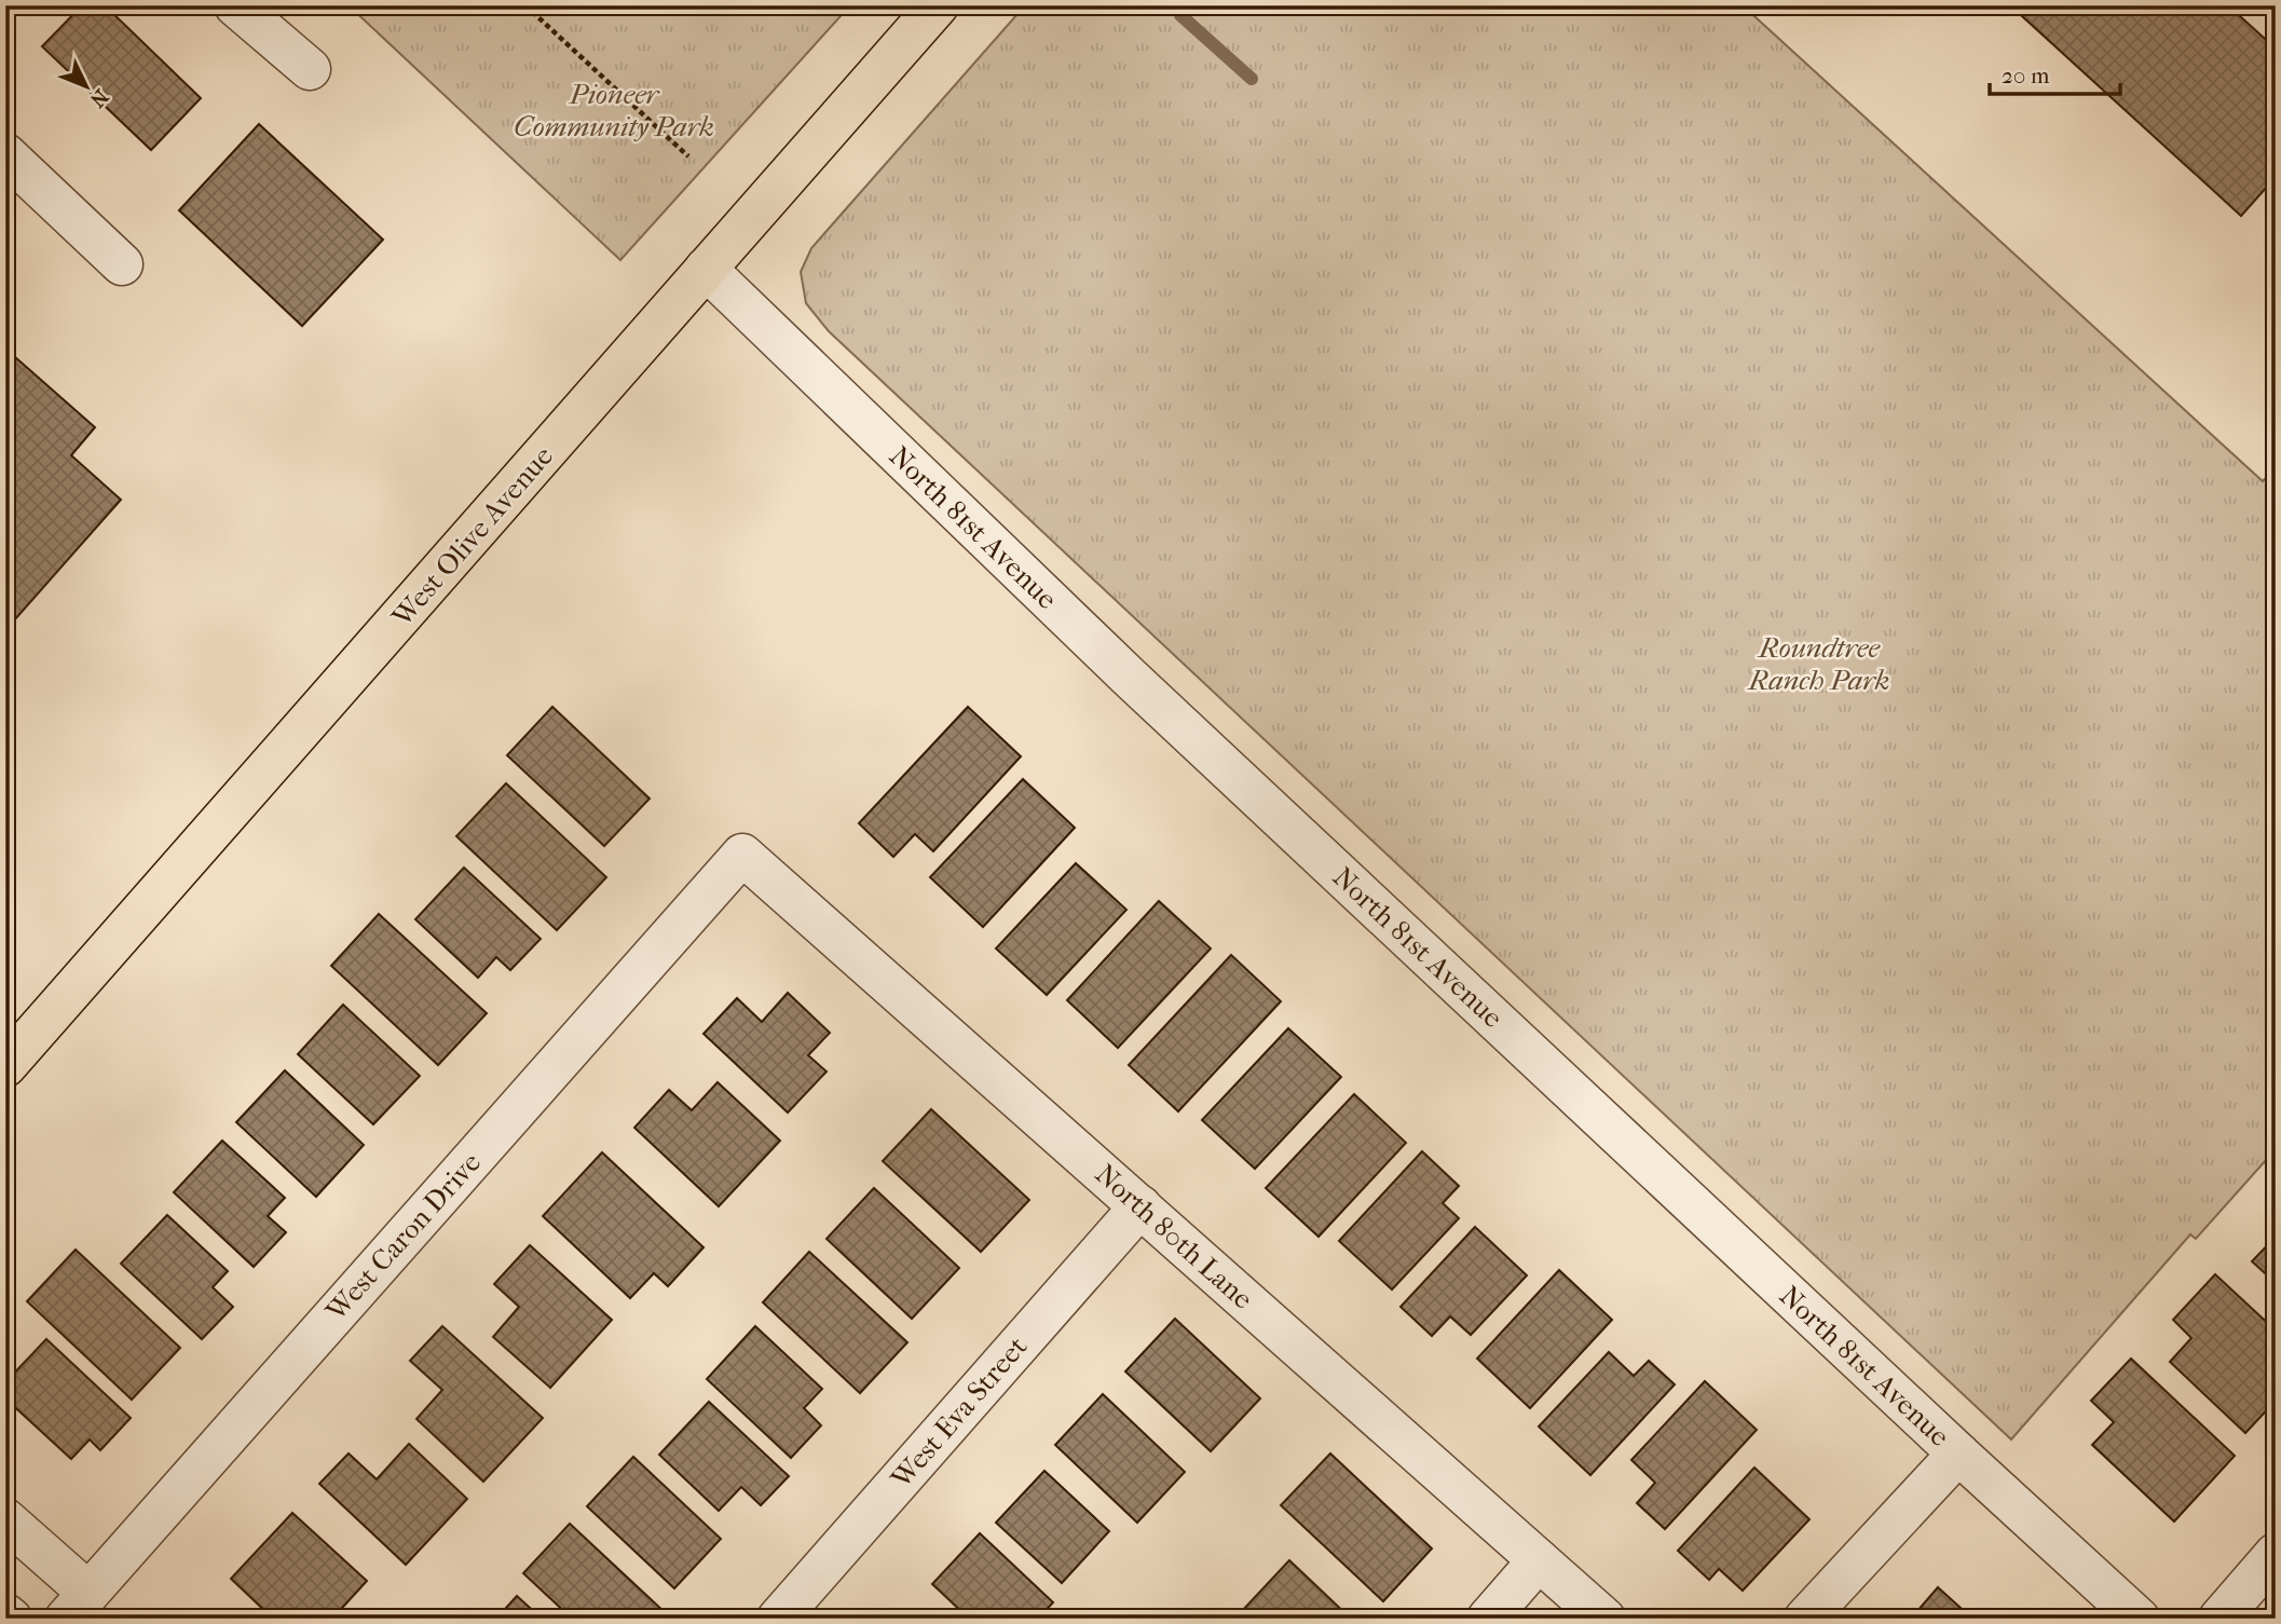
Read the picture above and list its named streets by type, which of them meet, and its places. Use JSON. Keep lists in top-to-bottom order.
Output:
{
  "streets": {
    "main road": ["West Olive Avenue"],
    "street": [
      "North 81st Avenue",
      "West Caron Drive",
      "North 80th Lane",
      "West Eva Street"
    ]
  },
  "crossings": [
    ["North 81st Avenue", "West Olive Avenue"],
    ["West Caron Drive", "North 80th Lane"],
    ["North 80th Lane", "West Eva Street"]
  ],
  "parks": ["Pioneer Community Park", "Roundtree Ranch Park"],
  "scale_bar": "20 m",
  "north": "bottom right"
}
